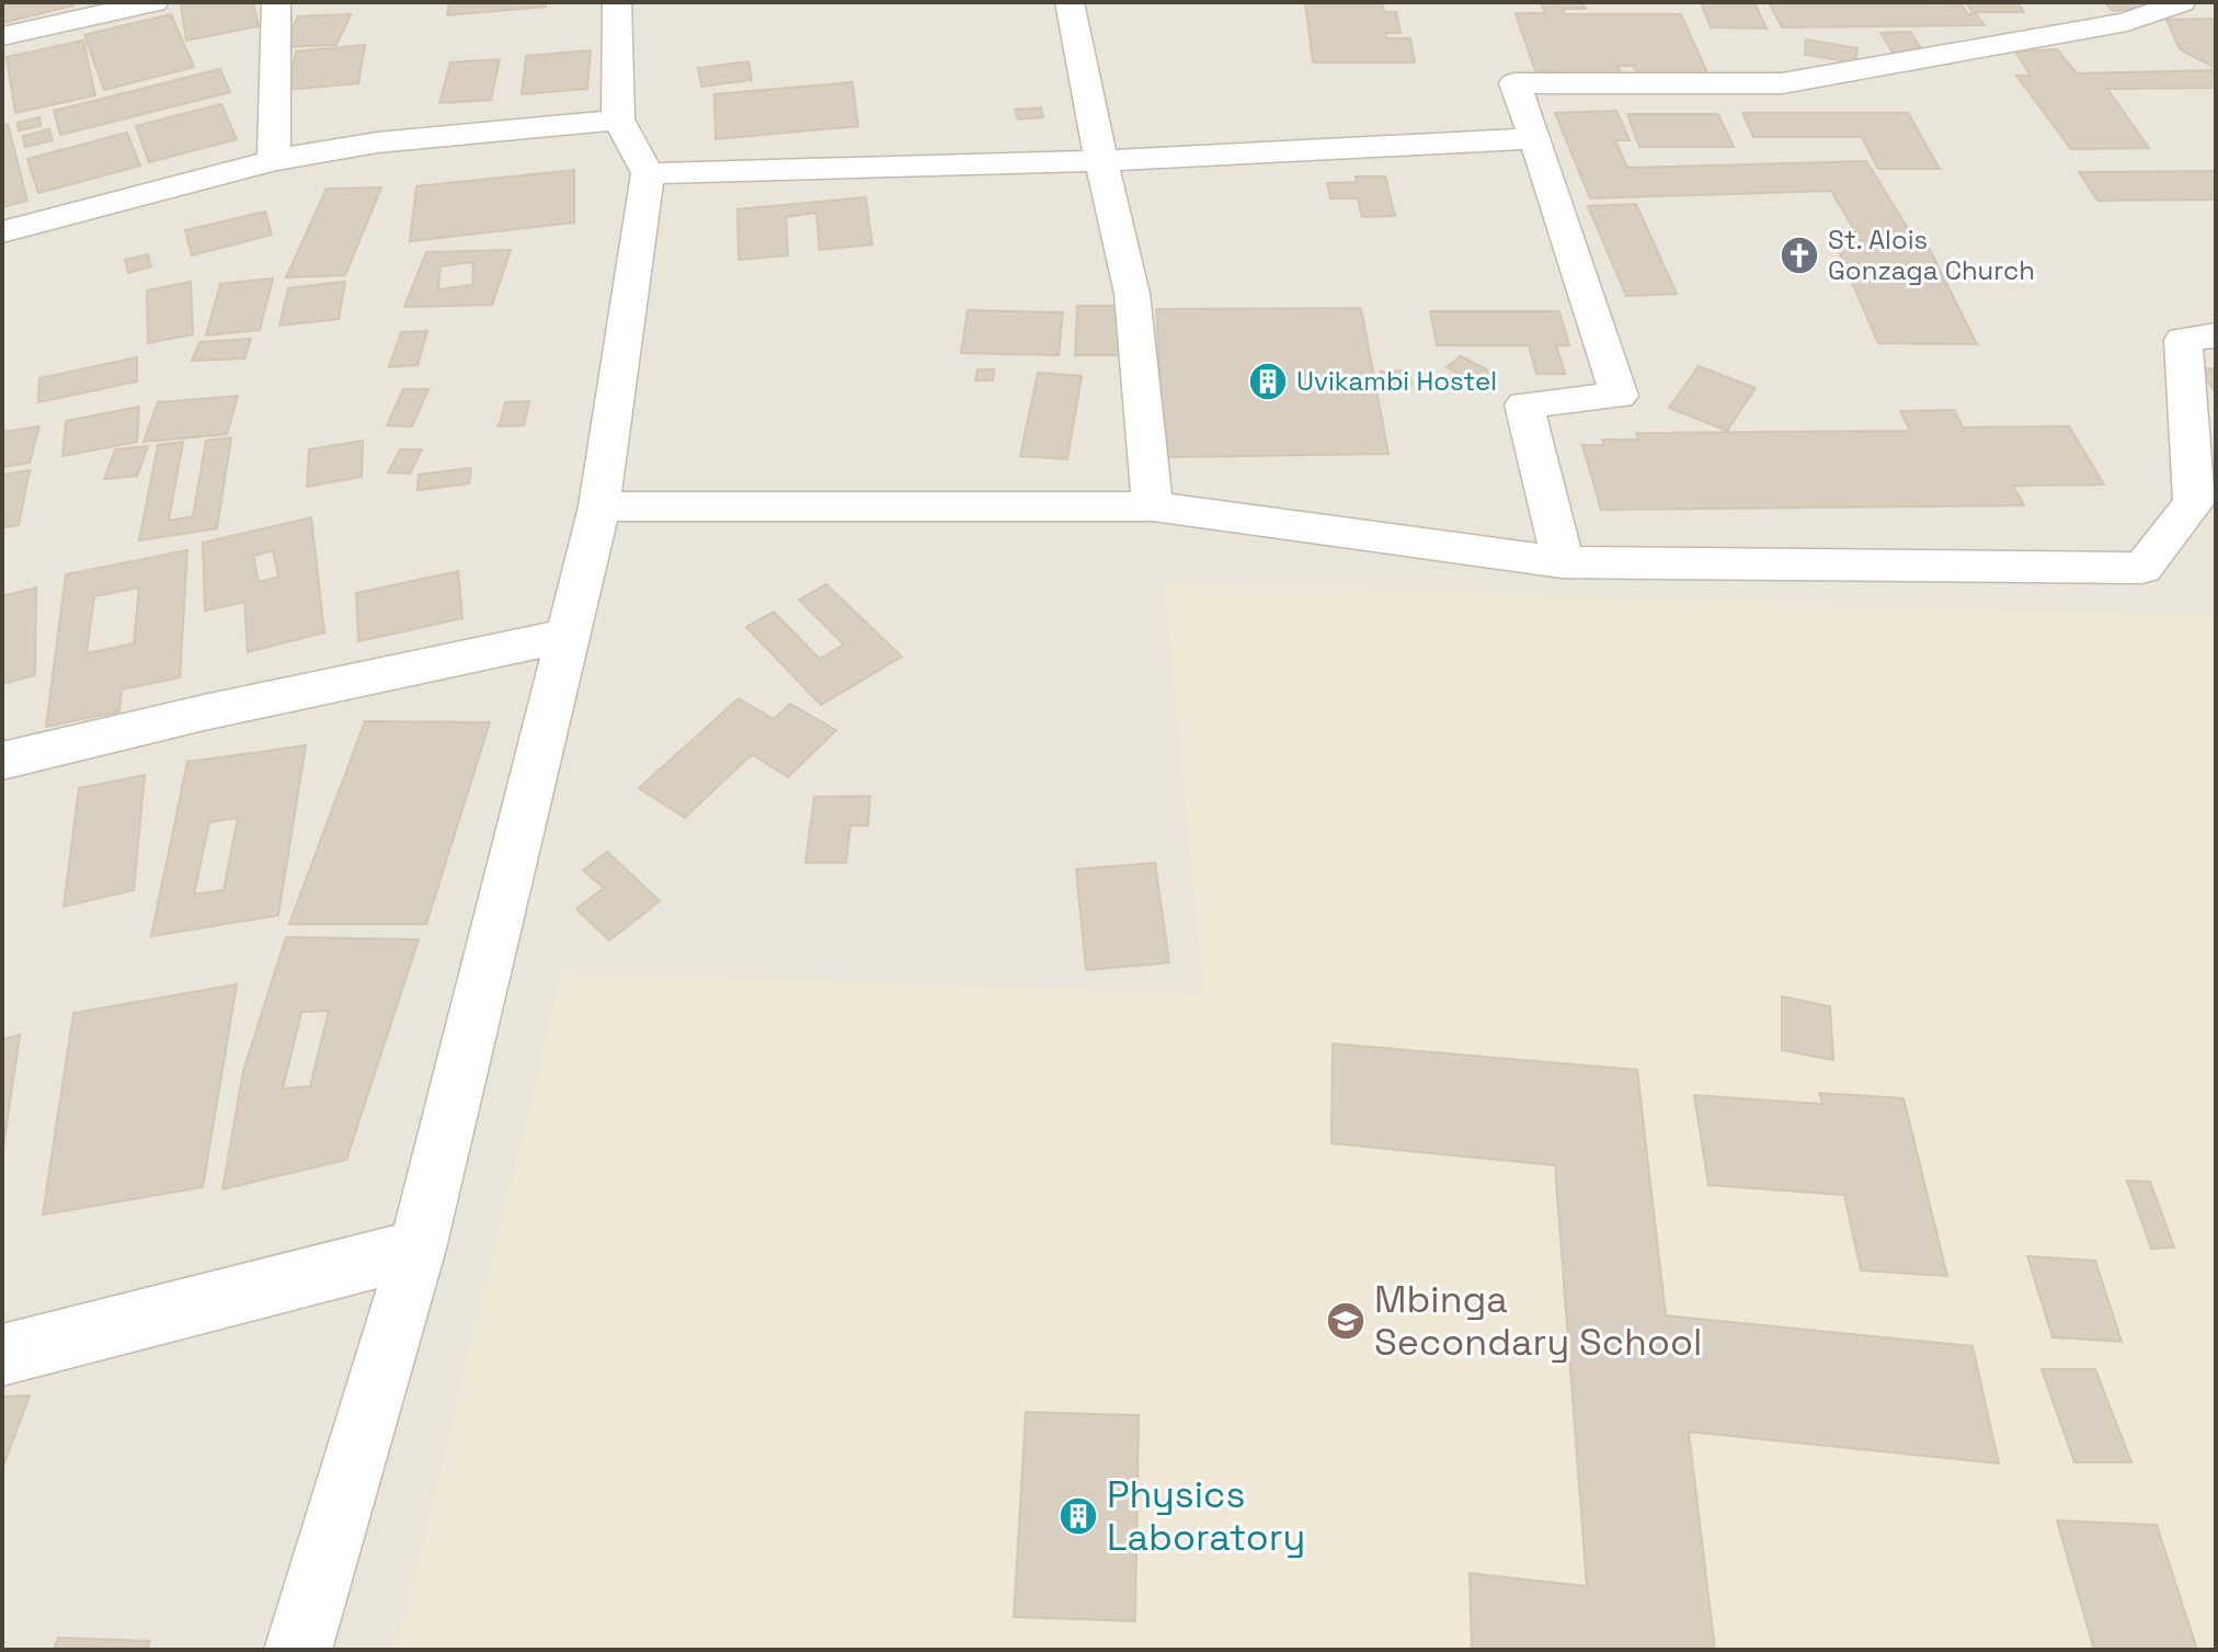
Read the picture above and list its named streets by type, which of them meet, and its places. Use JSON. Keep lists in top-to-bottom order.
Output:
{
  "places": {
    "church": ["St. Alois Gonzaga Church"],
    "building": ["Uvikambi Hostel", "Physics Laboratory"],
    "school or university": ["Mbinga Secondary School"]
  }
}
